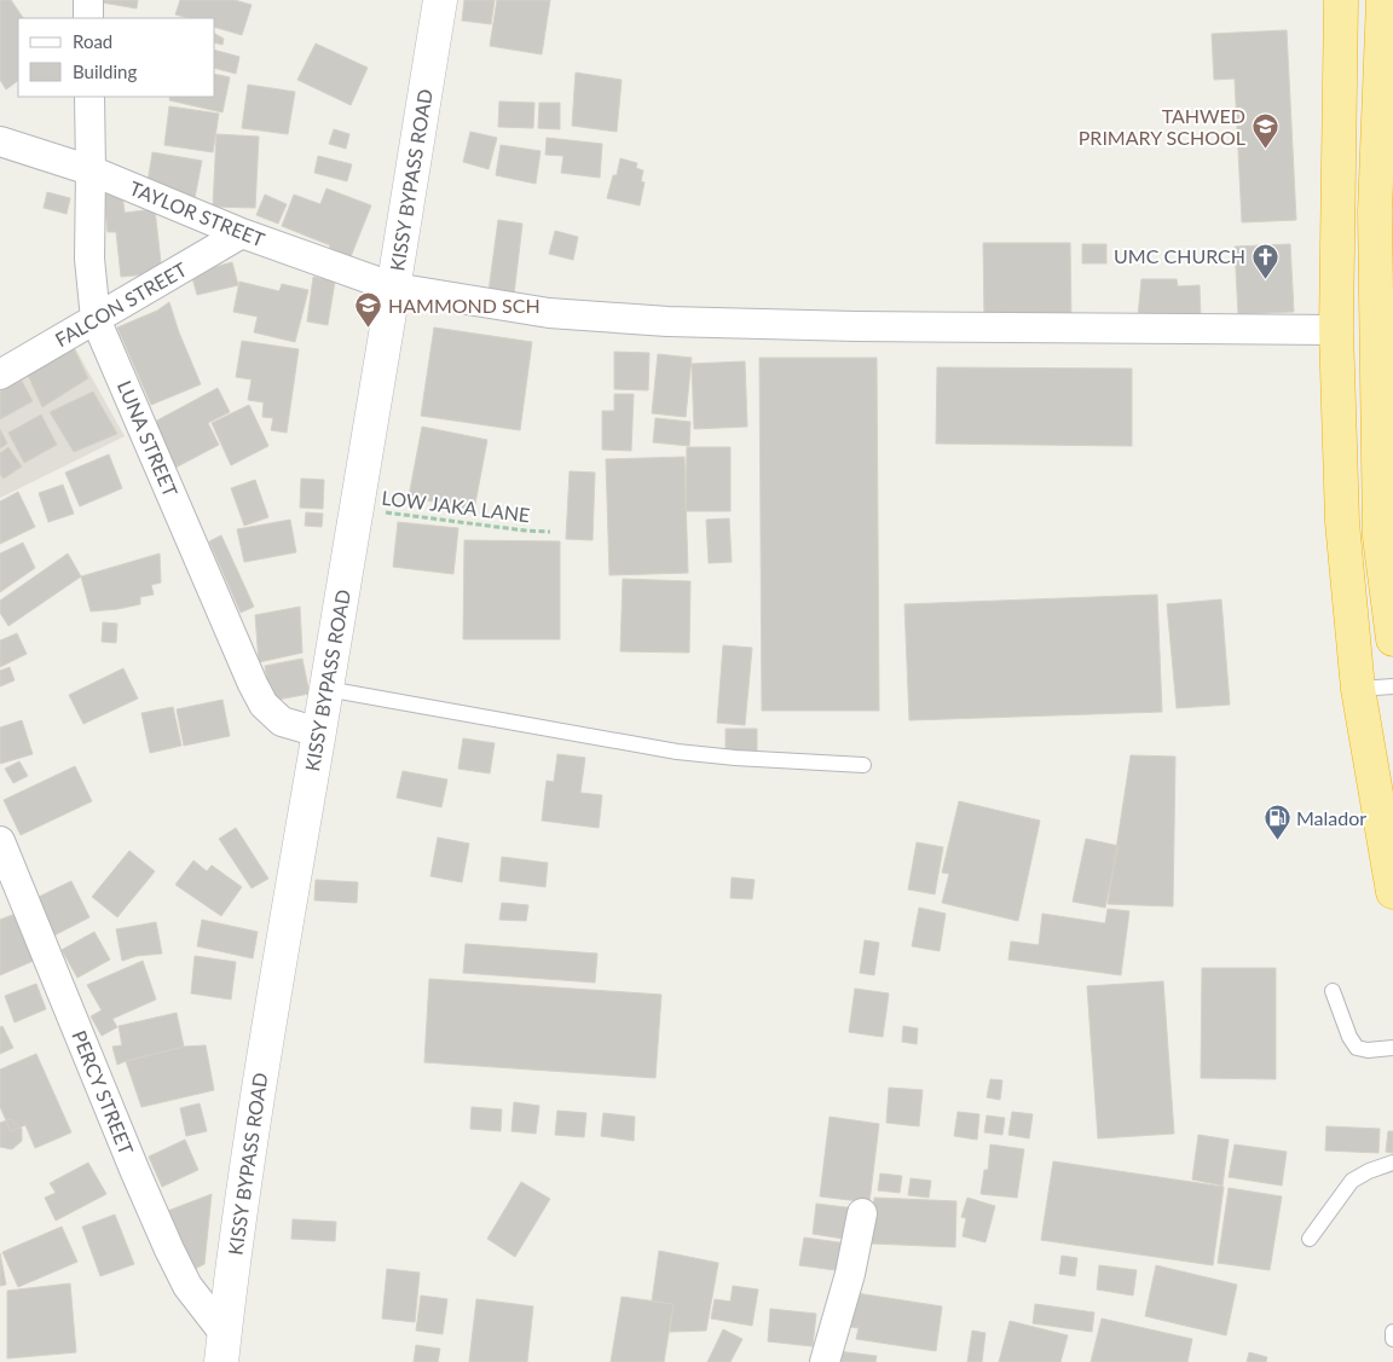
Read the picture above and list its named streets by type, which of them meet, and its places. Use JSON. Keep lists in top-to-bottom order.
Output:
{
  "streets": {
    "main road": ["KISSY BYPASS ROAD"],
    "street": [
      "TAYLOR STREET",
      "FALCON STREET",
      "LUNA STREET",
      "PERCY STREET"
    ],
    "path": ["LOW JAKA LANE"]
  },
  "crossings": [
    ["KISSY BYPASS ROAD", "TAYLOR STREET"],
    ["KISSY BYPASS ROAD", "LUNA STREET"],
    ["KISSY BYPASS ROAD", "LOW JAKA LANE"],
    ["KISSY BYPASS ROAD", "PERCY STREET"],
    ["TAYLOR STREET", "FALCON STREET"],
    ["TAYLOR STREET", "LUNA STREET"],
    ["FALCON STREET", "LUNA STREET"]
  ],
  "places": {
    "school or university": ["TAHWED PRIMARY SCHOOL", "HAMMOND SCH"],
    "church": ["UMC CHURCH"],
    "fuel station": ["Malador"]
  },
  "legend": ["Road", "Building"]
}
